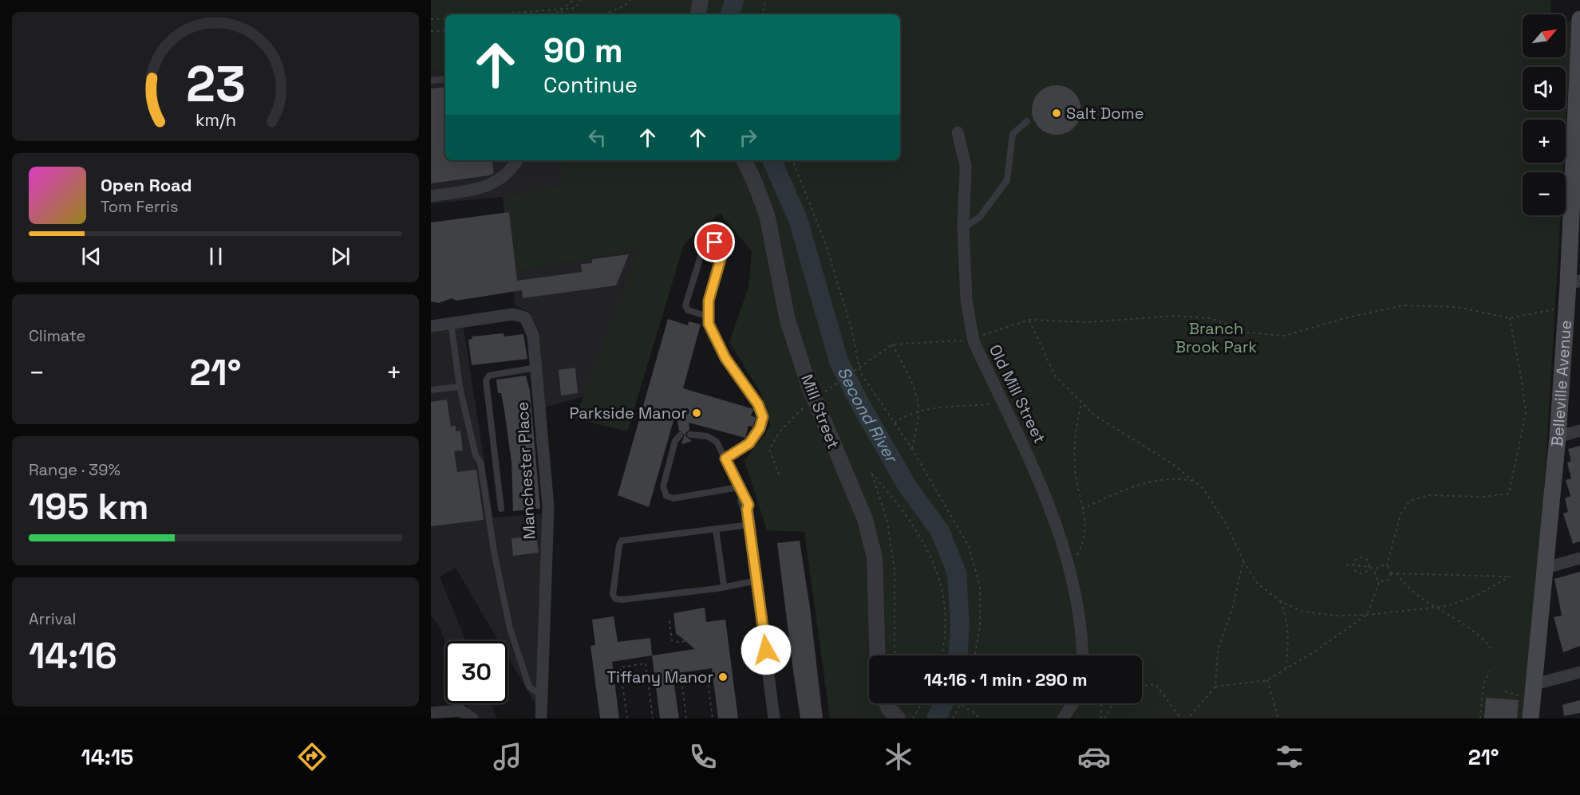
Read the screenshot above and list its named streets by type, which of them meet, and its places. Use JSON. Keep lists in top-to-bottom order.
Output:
{
  "streets": {
    "main road": ["Belleville Avenue"],
    "street": ["Old Mill Street", "Mill Street", "Manchester Place"]
  },
  "water": ["Second River"],
  "parks": ["Branch Brook Park"],
  "places": ["Salt Dome", "Parkside Manor", "Tiffany Manor"],
  "north": "top right",
  "page": {
    "map_buttons": ["+", "−"],
    "turn": ["90 m", "Continue"],
    "song": ["Open Road", "Tom Ferris"],
    "tile": [
      "Climate",
      ["Range · 39%", "195 km"],
      ["Arrival", "14:16"]
    ],
    "heat": ["−", "21°", "+"],
    "limit": "30",
    "trip": "14:16 · 1 min · 290 m",
    "tabs": ["14:15", "21°"],
    "gauge": ["23", "km/h"]
  }
}
